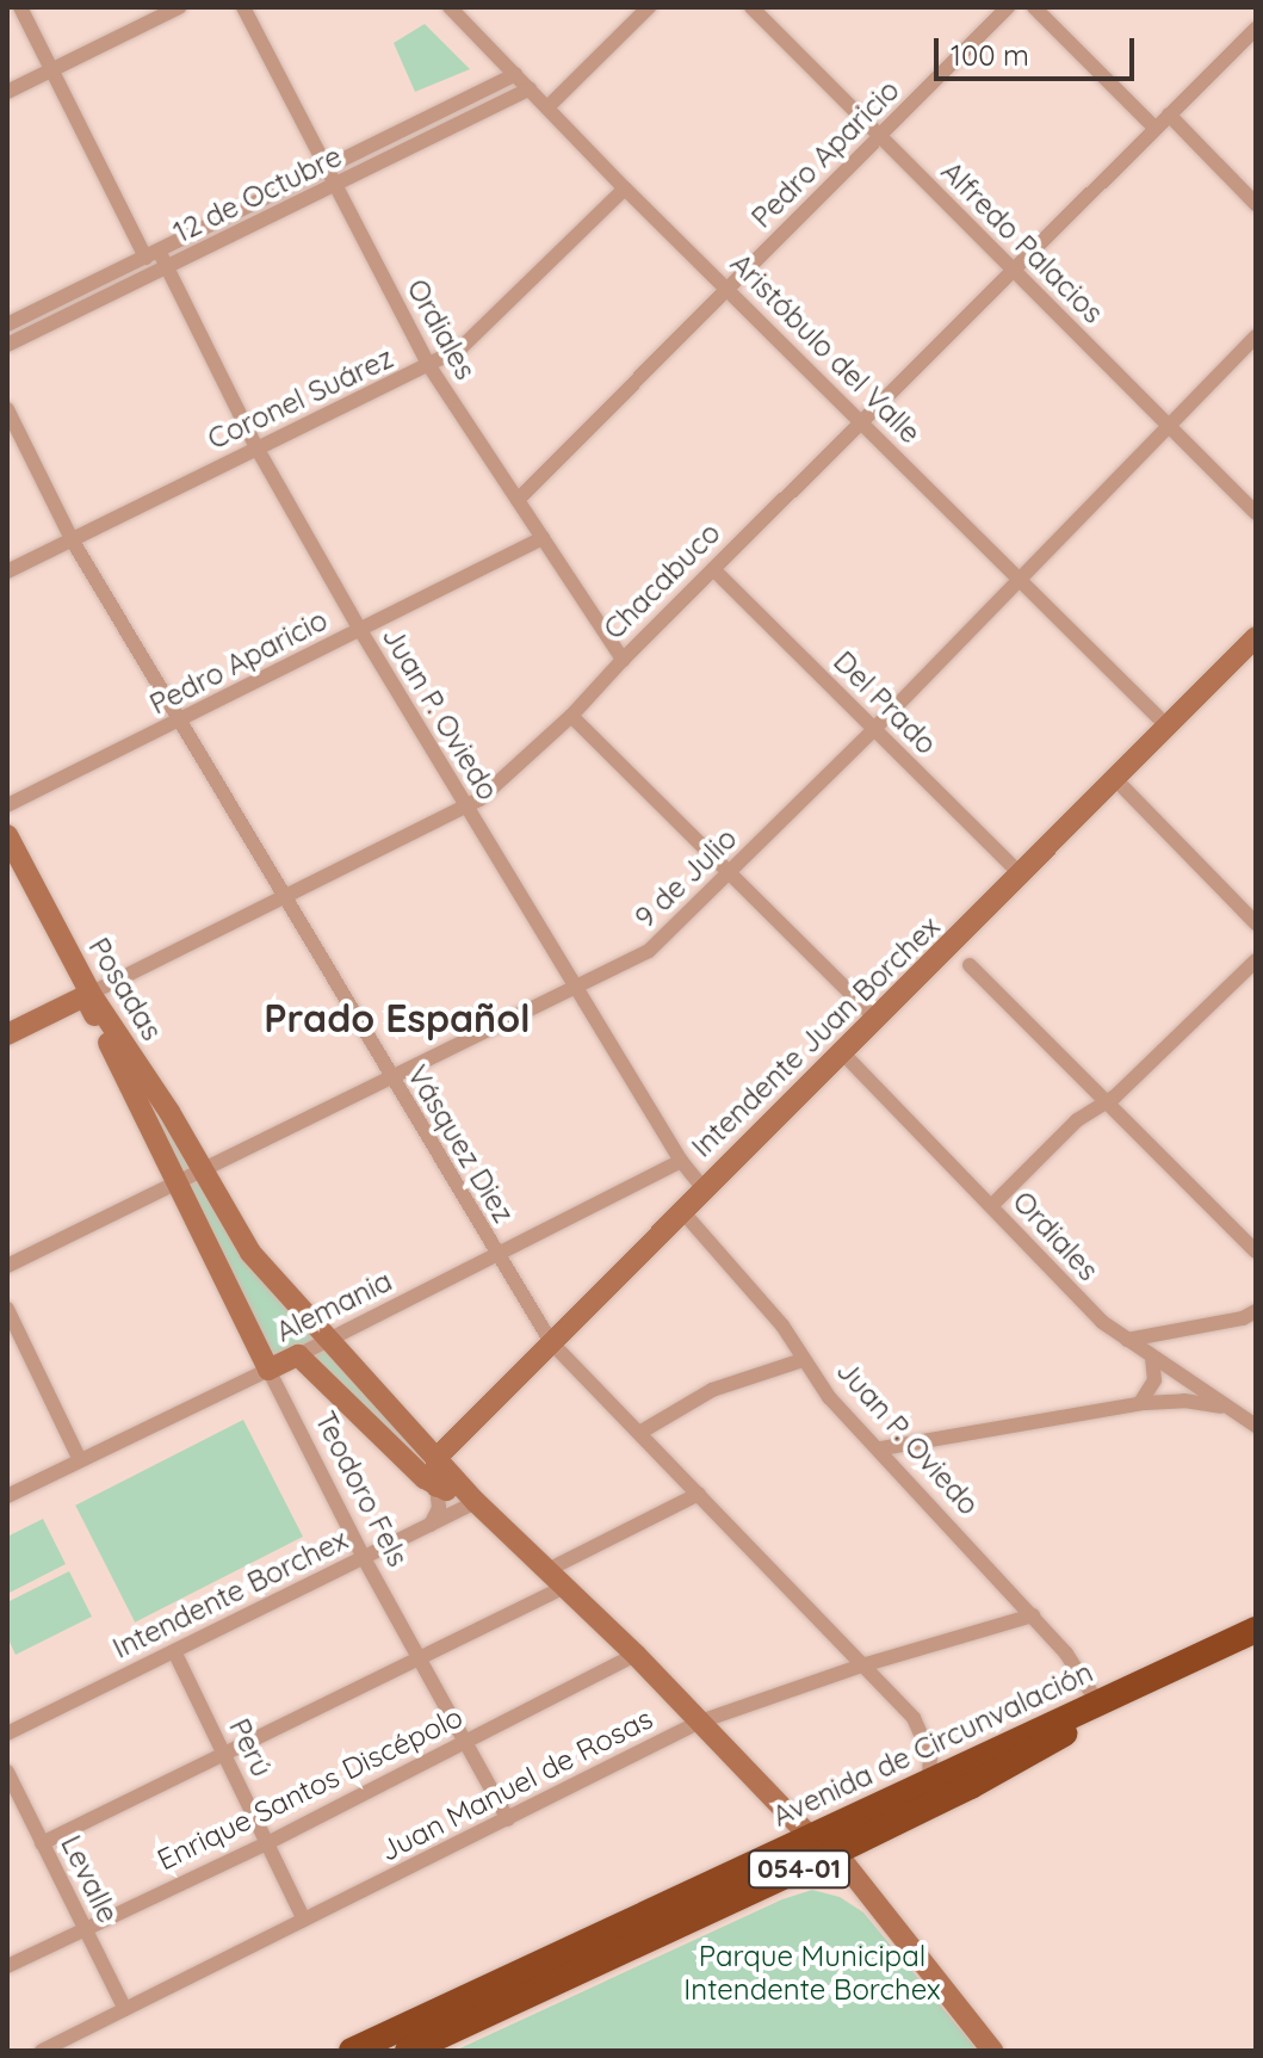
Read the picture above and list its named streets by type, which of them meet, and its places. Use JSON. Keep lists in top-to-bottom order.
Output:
{
  "streets": {
    "highway": ["Avenida de Circunvalación", "054-01"],
    "main road": [
      "Chacabuco",
      "Posadas",
      "Intendente Juan Borchex",
      "Alemania",
      "Teodoro Fels"
    ],
    "street": [
      "Pedro Aparicio",
      "12 de Octubre",
      "Alfredo Palacios",
      "Ordiales",
      "Aristóbulo del Valle",
      "Coronel Suárez",
      "Del Prado",
      "Juan P. Oviedo",
      "9 de Julio",
      "Vásquez Diez",
      "Intendente Borchex",
      "Perú",
      "Juan Manuel de Rosas",
      "Enrique Santos Discépolo",
      "Levalle"
    ]
  },
  "crossings": [
    ["Pedro Aparicio", "Alfredo Palacios"],
    ["Pedro Aparicio", "Ordiales"],
    ["Pedro Aparicio", "Aristóbulo del Valle"],
    ["Pedro Aparicio", "Juan P. Oviedo"],
    ["Pedro Aparicio", "Vásquez Diez"],
    ["12 de Octubre", "Ordiales"],
    ["12 de Octubre", "Aristóbulo del Valle"],
    ["12 de Octubre", "Juan P. Oviedo"],
    ["Alfredo Palacios", "Chacabuco"],
    ["Alfredo Palacios", "9 de Julio"],
    ["Ordiales", "Coronel Suárez"],
    ["Ordiales", "Chacabuco"],
    ["Ordiales", "Intendente Juan Borchex"],
    ["Aristóbulo del Valle", "Coronel Suárez"],
    ["Aristóbulo del Valle", "Chacabuco"],
    ["Aristóbulo del Valle", "9 de Julio"],
    ["Aristóbulo del Valle", "Intendente Juan Borchex"],
    ["Coronel Suárez", "Juan P. Oviedo"],
    ["Coronel Suárez", "Vásquez Diez"],
    ["Chacabuco", "Del Prado"],
    ["Chacabuco", "Juan P. Oviedo"],
    ["Chacabuco", "Posadas"],
    ["Chacabuco", "Vásquez Diez"],
    ["Del Prado", "9 de Julio"],
    ["Del Prado", "Intendente Juan Borchex"],
    ["Juan P. Oviedo", "9 de Julio"],
    ["Juan P. Oviedo", "Intendente Juan Borchex"],
    ["Juan P. Oviedo", "Alemania"],
    ["Juan P. Oviedo", "Avenida de Circunvalación"],
    ["Juan P. Oviedo", "Juan Manuel de Rosas"],
    ["9 de Julio", "Posadas"],
    ["9 de Julio", "Vásquez Diez"],
    ["9 de Julio", "Teodoro Fels"],
    ["Posadas", "Intendente Juan Borchex"],
    ["Posadas", "Alemania"],
    ["Posadas", "Teodoro Fels"],
    ["Posadas", "Intendente Borchex"],
    ["Posadas", "Avenida de Circunvalación"],
    ["Posadas", "Juan Manuel de Rosas"],
    ["Posadas", "Enrique Santos Discépolo"],
    ["Intendente Juan Borchex", "Vásquez Diez"],
    ["Vásquez Diez", "Alemania"],
    ["Vásquez Diez", "Avenida de Circunvalación"],
    ["Vásquez Diez", "Juan Manuel de Rosas"],
    ["Alemania", "Teodoro Fels"],
    ["Teodoro Fels", "Intendente Borchex"],
    ["Teodoro Fels", "Juan Manuel de Rosas"],
    ["Teodoro Fels", "Enrique Santos Discépolo"],
    ["Intendente Borchex", "Perú"],
    ["Perú", "Juan Manuel de Rosas"],
    ["Perú", "Enrique Santos Discépolo"],
    ["Juan Manuel de Rosas", "Levalle"],
    ["Enrique Santos Discépolo", "Levalle"]
  ],
  "districts": ["Prado Español"],
  "parks": ["Parque Municipal Intendente Borchex"],
  "scale_bar": "100 m"
}
